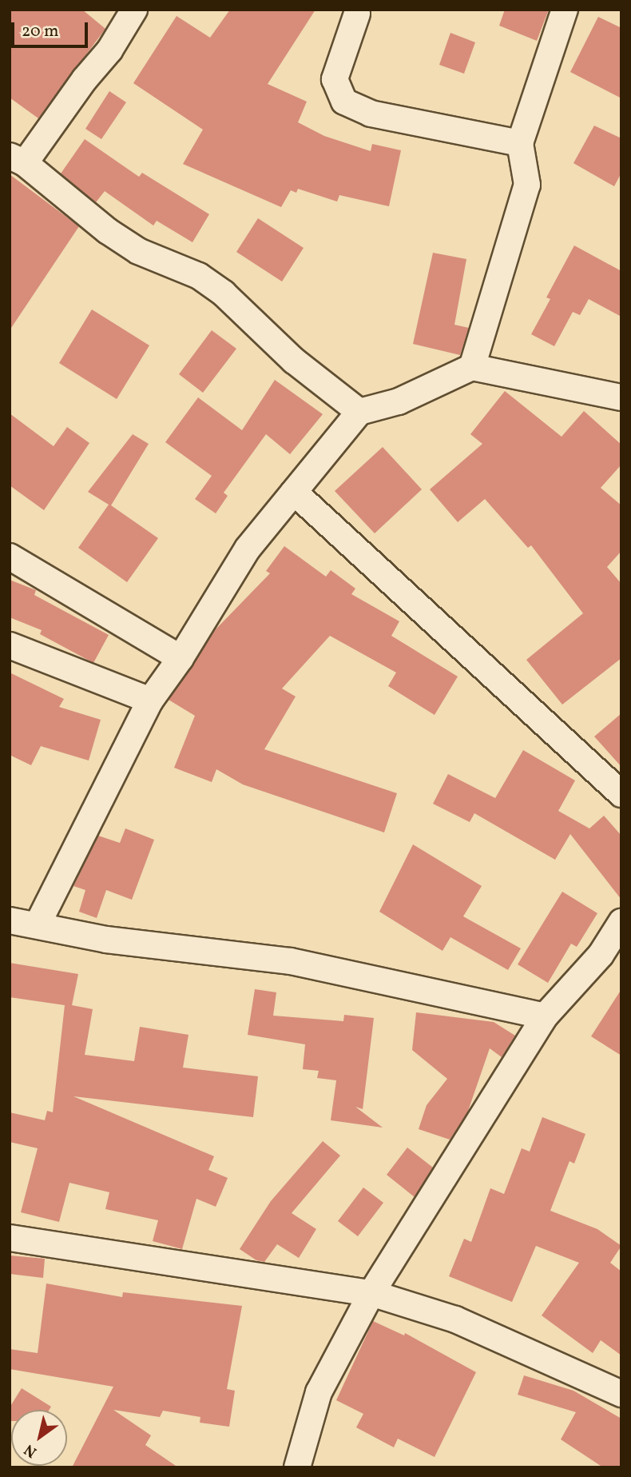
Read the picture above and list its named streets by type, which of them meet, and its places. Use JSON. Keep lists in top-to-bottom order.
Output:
{
  "scale_bar": "20 m",
  "north": "bottom left"
}
